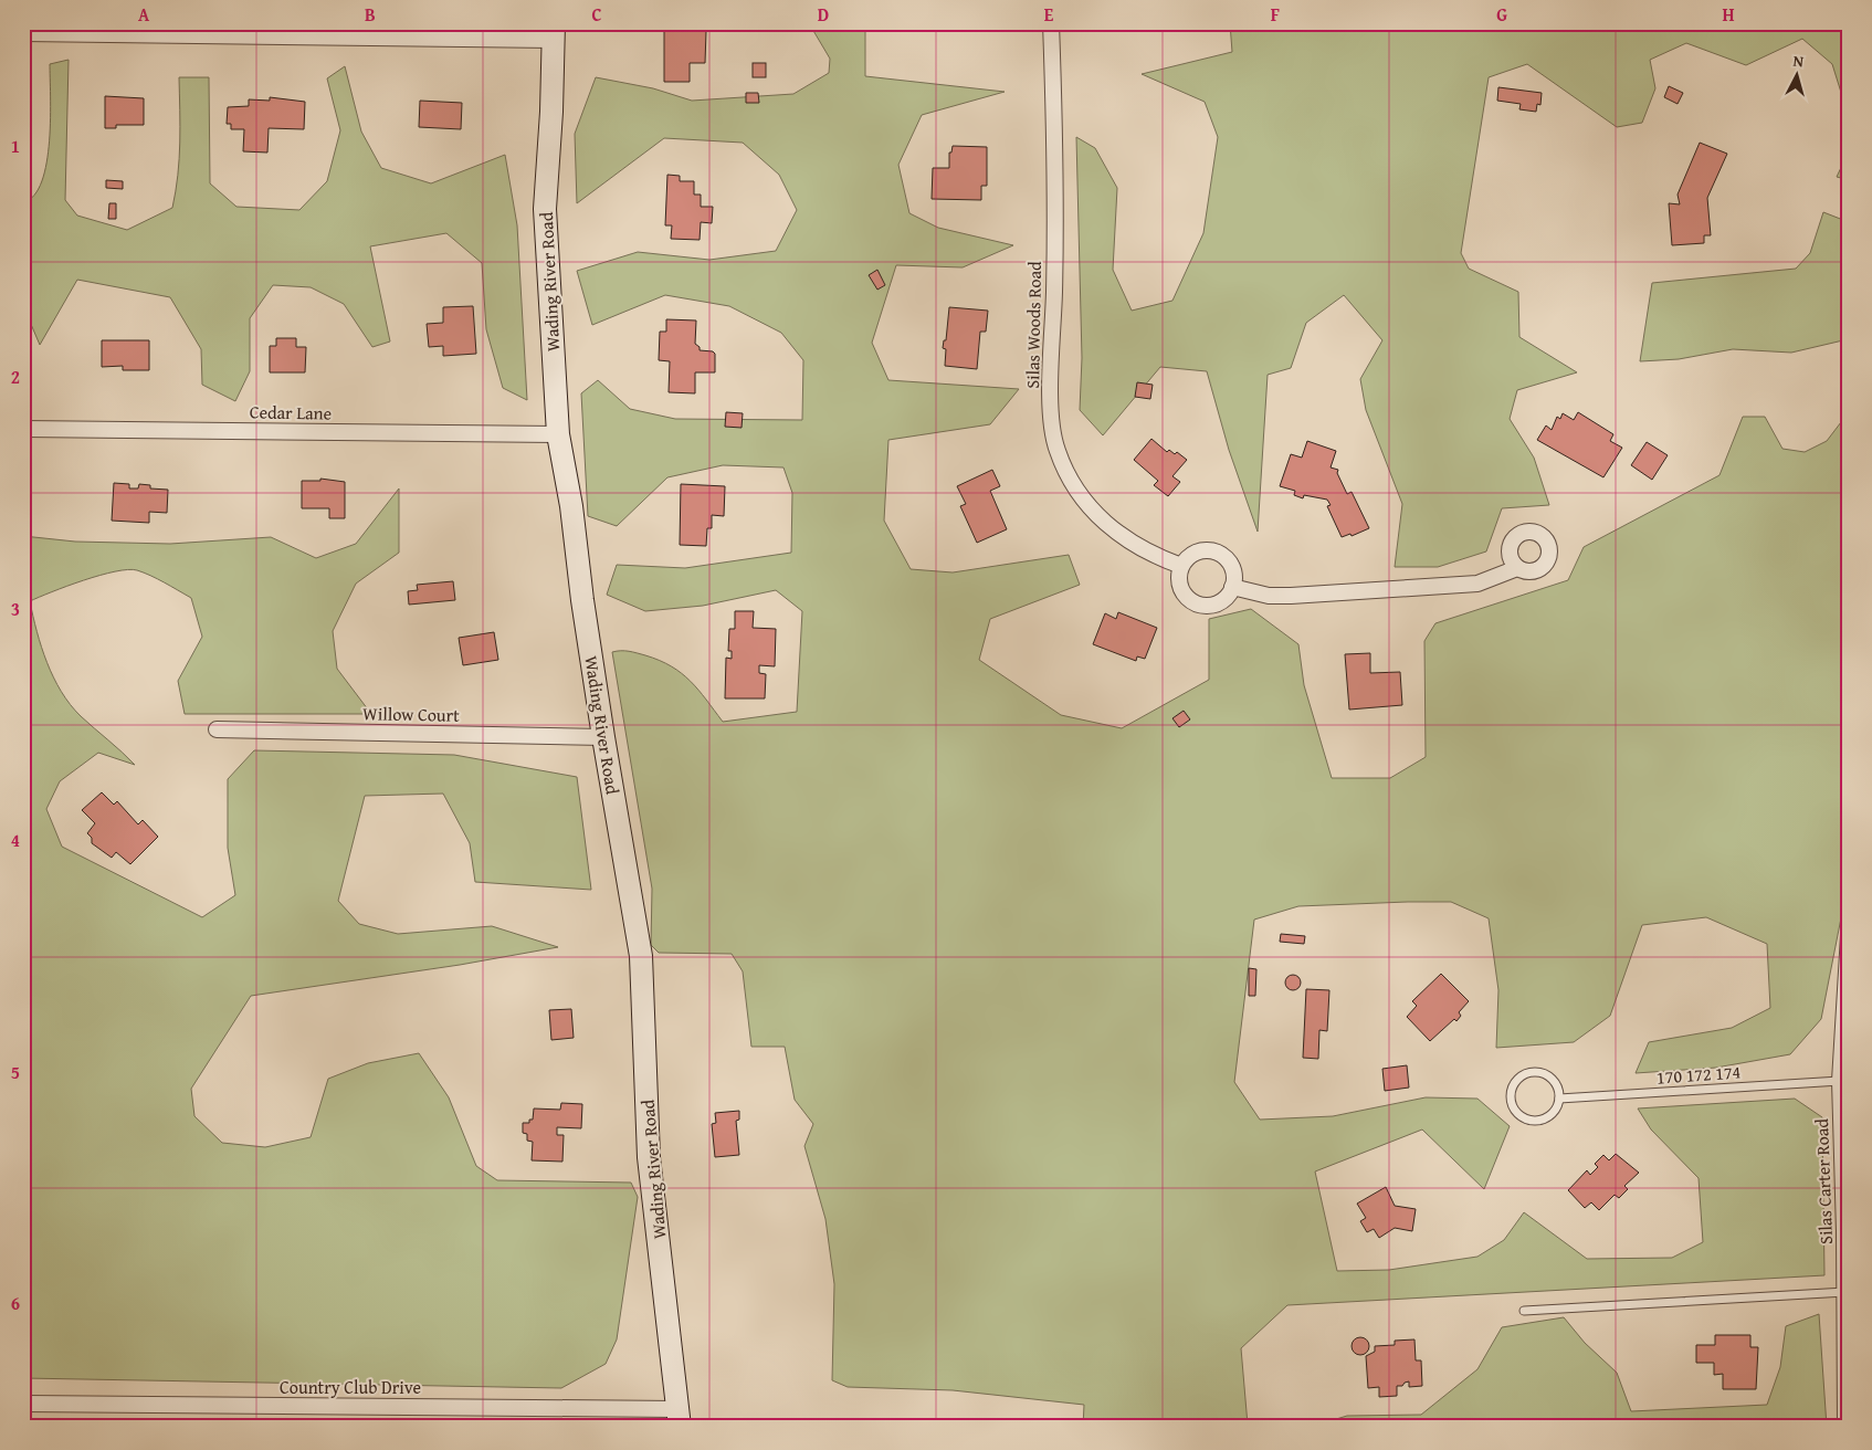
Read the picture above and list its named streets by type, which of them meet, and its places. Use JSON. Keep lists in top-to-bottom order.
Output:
{
  "streets": {
    "main road": ["Wading River Road"],
    "street": [
      "Silas Woods Road",
      "Cedar Lane",
      "Willow Court",
      "Silas Carter Road",
      "Country Club Drive"
    ],
    "lane": ["170 172 174"]
  },
  "crossings": [
    ["Wading River Road", "Cedar Lane"],
    ["Wading River Road", "Willow Court"],
    ["Wading River Road", "Country Club Drive"],
    ["170 172 174", "Silas Carter Road"]
  ],
  "north": "top",
  "grid": {
    "columns": [
      "A",
      "B",
      "C",
      "D",
      "E",
      "F",
      "G",
      "H"
    ],
    "rows": [
      "1",
      "2",
      "3",
      "4",
      "5",
      "6"
    ]
  }
}
